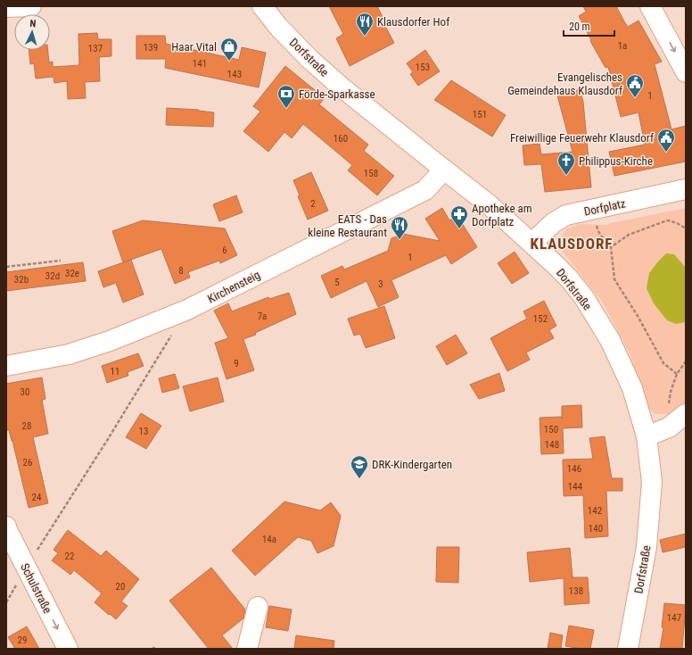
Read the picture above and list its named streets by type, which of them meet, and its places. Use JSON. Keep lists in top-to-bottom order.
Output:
{
  "streets": {
    "street": [
      "Dorfstraße",
      "Dorfplatz",
      "Kirchensteig",
      "Schulstraße"
    ]
  },
  "crossings": [
    ["Dorfstraße", "Dorfplatz"],
    ["Dorfstraße", "Kirchensteig"]
  ],
  "one_way": ["Schulstraße"],
  "districts": ["KLAUSDORF"],
  "places": {
    "restaurant": ["Klausdorfer Hof", "EATS - Das kleine Restaurant"],
    "shop": ["Haar Vital"],
    "public building": ["Evangelisches Gemeindehaus Klausdorf", "Freiwillige Feuerwehr Klausdorf"],
    "bank": ["Förde-Sparkasse"],
    "church": ["Philippus-Kirche"],
    "pharmacy": ["Apotheke am Dorfplatz"],
    "school or university": ["DRK-Kindergarten"]
  },
  "house_numbers": [
    "1a",
    "139",
    "137",
    "141",
    "153",
    "143",
    "1",
    "151",
    "160",
    "158",
    "2",
    "6",
    "1",
    "8",
    "32e",
    "32d",
    "32b",
    "5",
    "3",
    "7a",
    "152",
    "9",
    "11",
    "30",
    "28",
    "150",
    "13",
    "148",
    "26",
    "146",
    "144",
    "24",
    "142",
    "140",
    "14a",
    "22",
    "20",
    "138",
    "147",
    "29"
  ],
  "scale_bar": "20 m",
  "north": "top"
}
